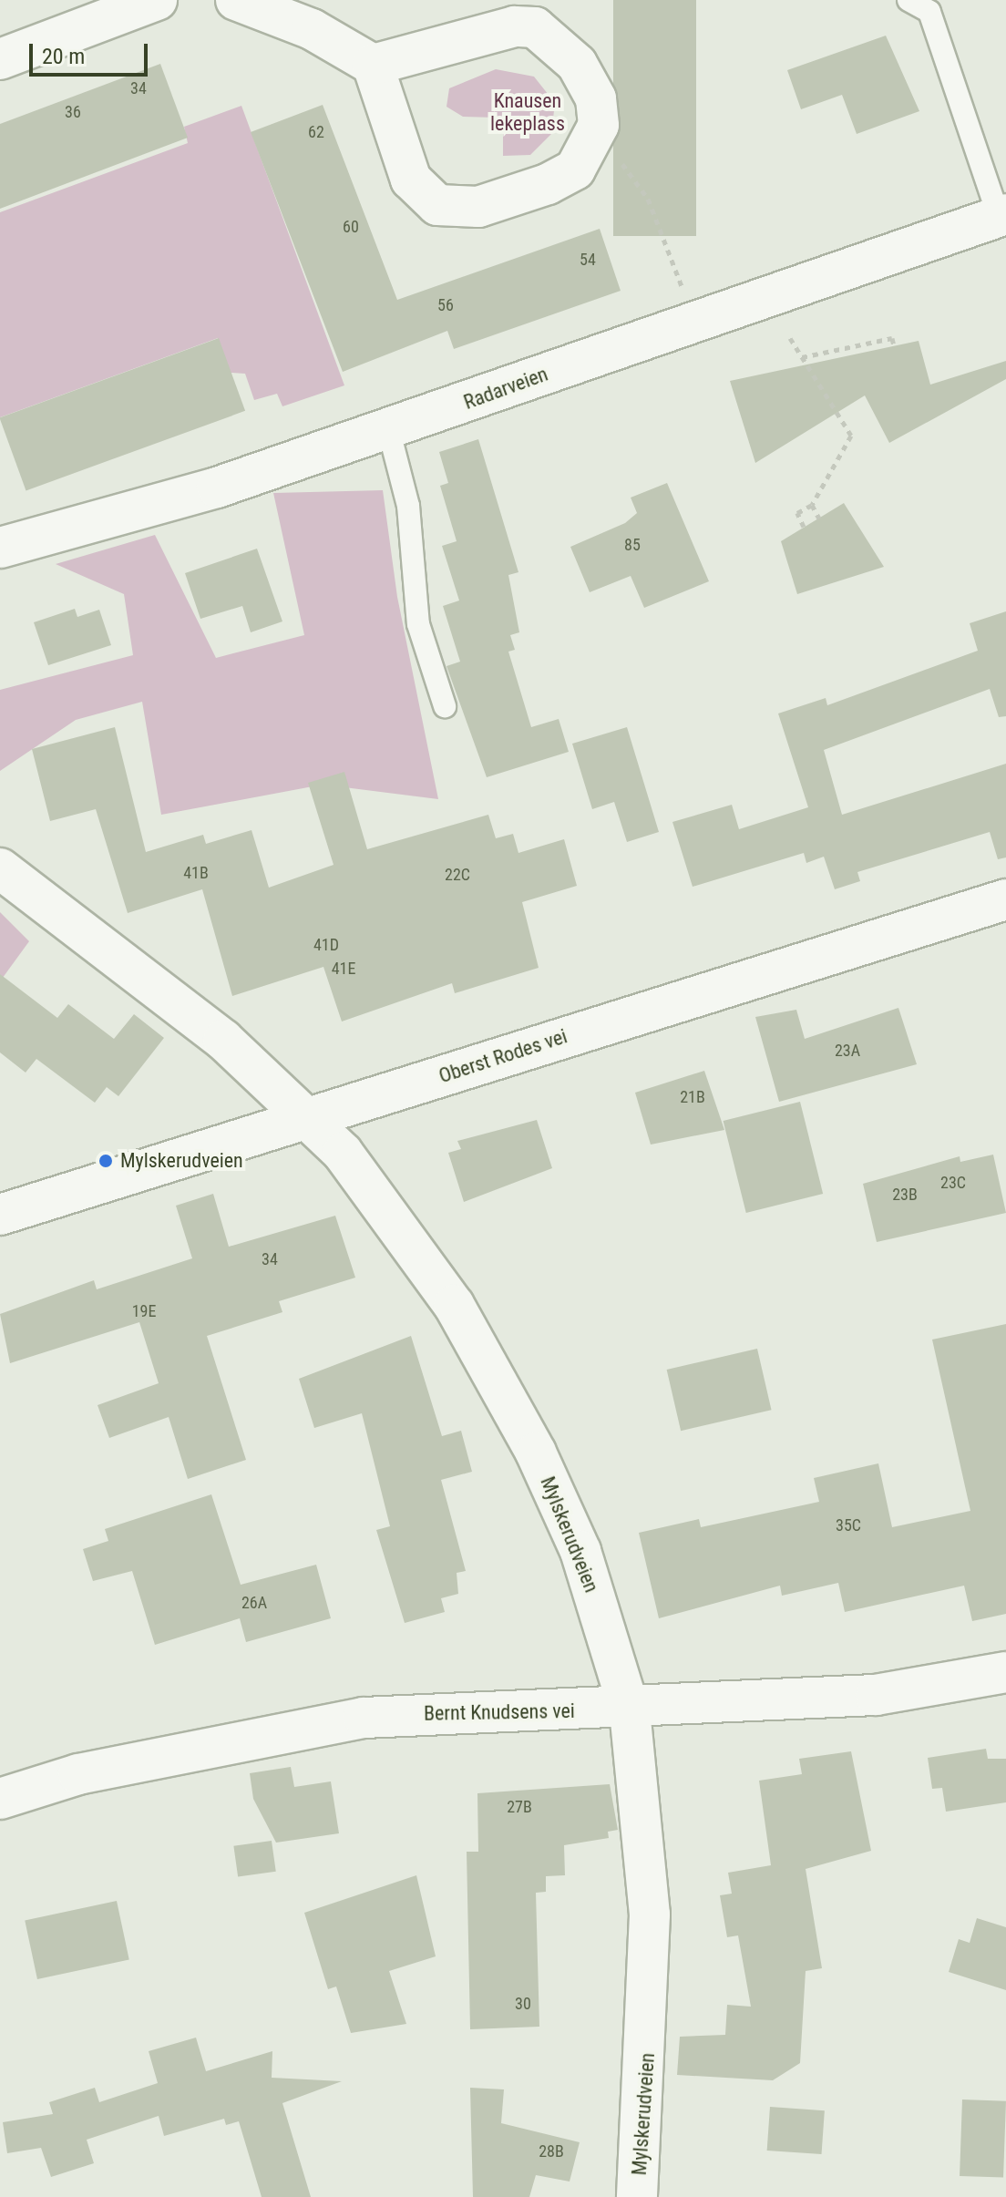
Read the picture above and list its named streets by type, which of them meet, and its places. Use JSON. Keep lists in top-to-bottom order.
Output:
{
  "streets": {
    "street": [
      "Radarveien",
      "Oberst Rodes vei",
      "Mylskerudveien",
      "Bernt Knudsens vei"
    ]
  },
  "crossings": [
    ["Oberst Rodes vei", "Mylskerudveien"],
    ["Mylskerudveien", "Bernt Knudsens vei"]
  ],
  "parks": ["Knausen lekeplass"],
  "places": ["Mylskerudveien"],
  "house_numbers": [
    "34",
    "36",
    "62",
    "60",
    "54",
    "56",
    "85",
    "41B",
    "22C",
    "41D",
    "41E",
    "23A",
    "21B",
    "23C",
    "23B",
    "34",
    "19E",
    "35C",
    "26A",
    "27B",
    "30",
    "28B"
  ],
  "scale_bar": "20 m"
}
